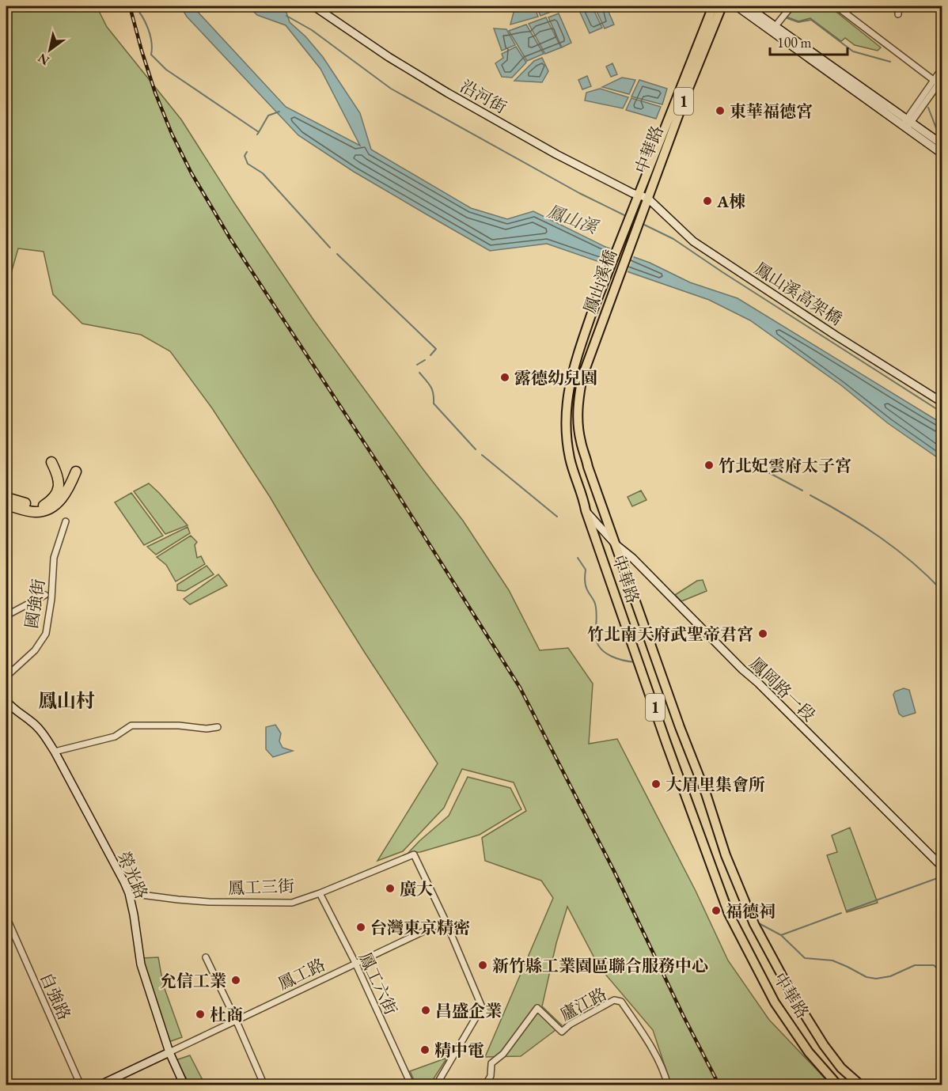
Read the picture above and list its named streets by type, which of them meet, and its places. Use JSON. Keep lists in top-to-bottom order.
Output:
{
  "streets": {
    "main road": ["1", "中華路", "鳳山溪橋"],
    "street": [
      "沿河街",
      "鳳山溪高架橋",
      "國強街",
      "鳳岡路一段",
      "榮光路",
      "鳳工三街",
      "鳳工路",
      "鳳工六街",
      "自強路",
      "廬江路"
    ]
  },
  "crossings": [
    ["沿河街", "中華路"],
    ["沿河街", "鳳山溪橋"],
    ["沿河街", "鳳山溪高架橋"],
    ["中華路", "鳳山溪橋"],
    ["中華路", "鳳山溪高架橋"],
    ["中華路", "鳳岡路一段"],
    ["鳳山溪橋", "鳳山溪高架橋"],
    ["榮光路", "鳳工三街"],
    ["榮光路", "鳳工路"],
    ["鳳工三街", "鳳工路"],
    ["鳳工三街", "鳳工六街"],
    ["鳳工路", "鳳工六街"]
  ],
  "districts": ["鳳山村"],
  "water": ["鳳山溪"],
  "places": [
    "東華福德宮",
    "A棟",
    "露德幼兒園",
    "竹北妃雲府太子宮",
    "竹北南天府武聖帝君宮",
    "大眉里集會所",
    "廣大",
    "福德祠",
    "台灣東京精密",
    "新竹縣工業園區聯合服務中心",
    "允信工業",
    "昌盛企業",
    "杜商",
    "精中電"
  ],
  "scale_bar": "100 m",
  "north": "bottom left"
}
